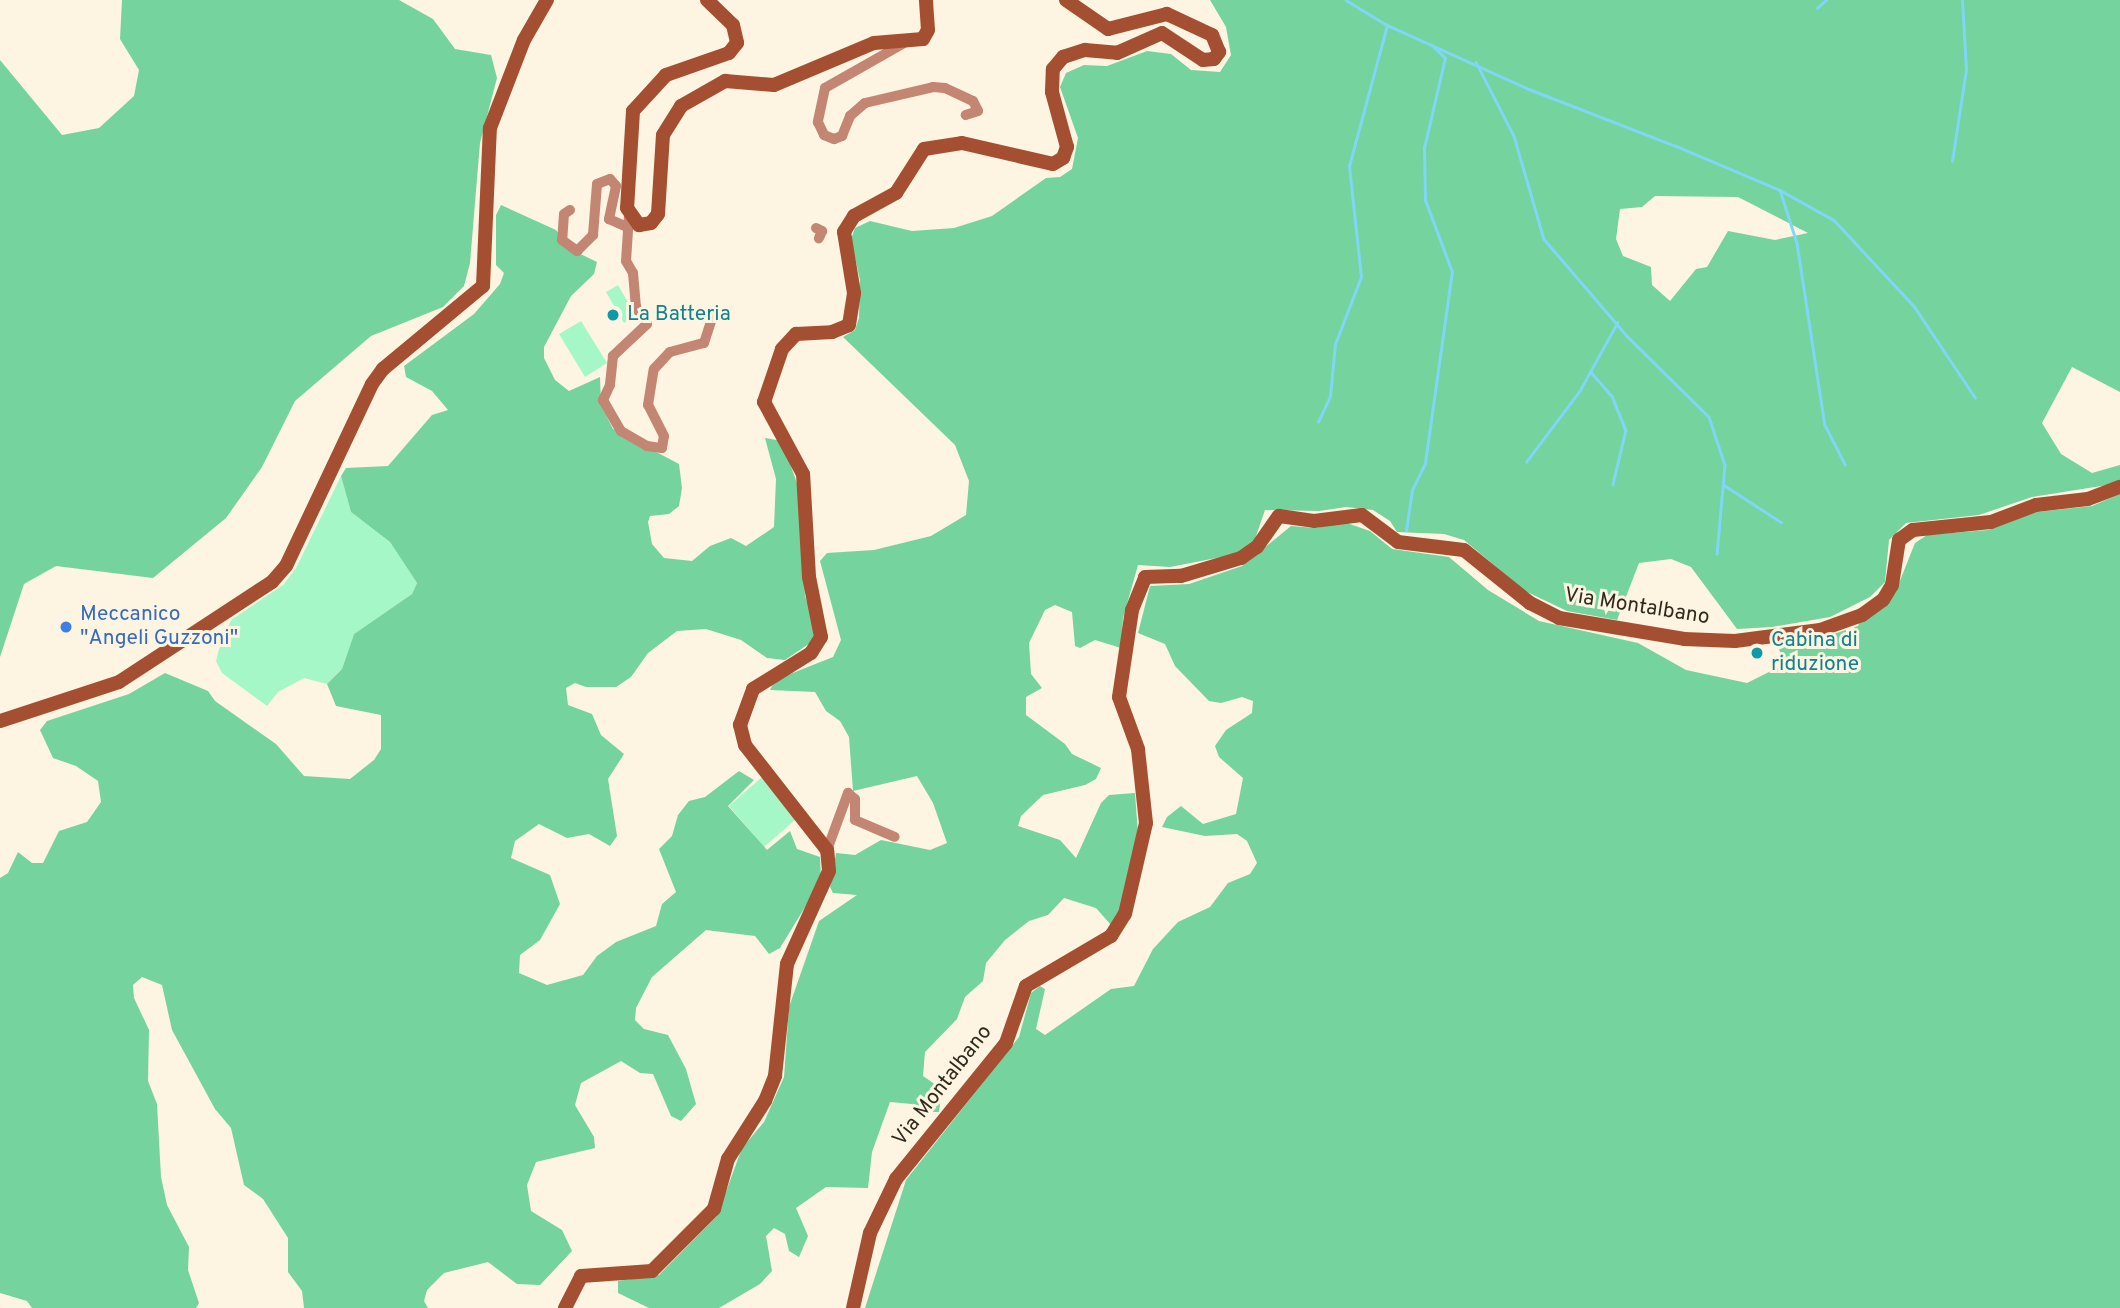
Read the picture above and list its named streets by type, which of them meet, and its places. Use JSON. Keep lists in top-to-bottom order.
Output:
{
  "streets": {
    "street": ["Via Montalbano"]
  },
  "places": ["La Batteria", "Meccanico \"Angeli Guzzoni\"", "Cabina di riduzione"]
}
